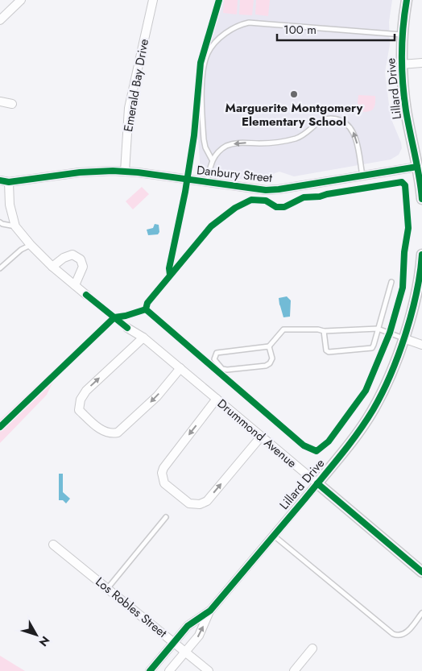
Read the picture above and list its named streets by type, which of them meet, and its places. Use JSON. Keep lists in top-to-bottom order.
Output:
{
  "streets": {
    "street": [
      "Emerald Bay Drive",
      "Lillard Drive",
      "Danbury Street",
      "Drummond Avenue",
      "Los Robles Street"
    ]
  },
  "crossings": [
    ["Emerald Bay Drive", "Danbury Street"],
    ["Lillard Drive", "Danbury Street"],
    ["Lillard Drive", "Drummond Avenue"],
    ["Lillard Drive", "Los Robles Street"]
  ],
  "places": ["Marguerite Montgomery Elementary School"],
  "scale_bar": "100 m",
  "north": "bottom right"
}
